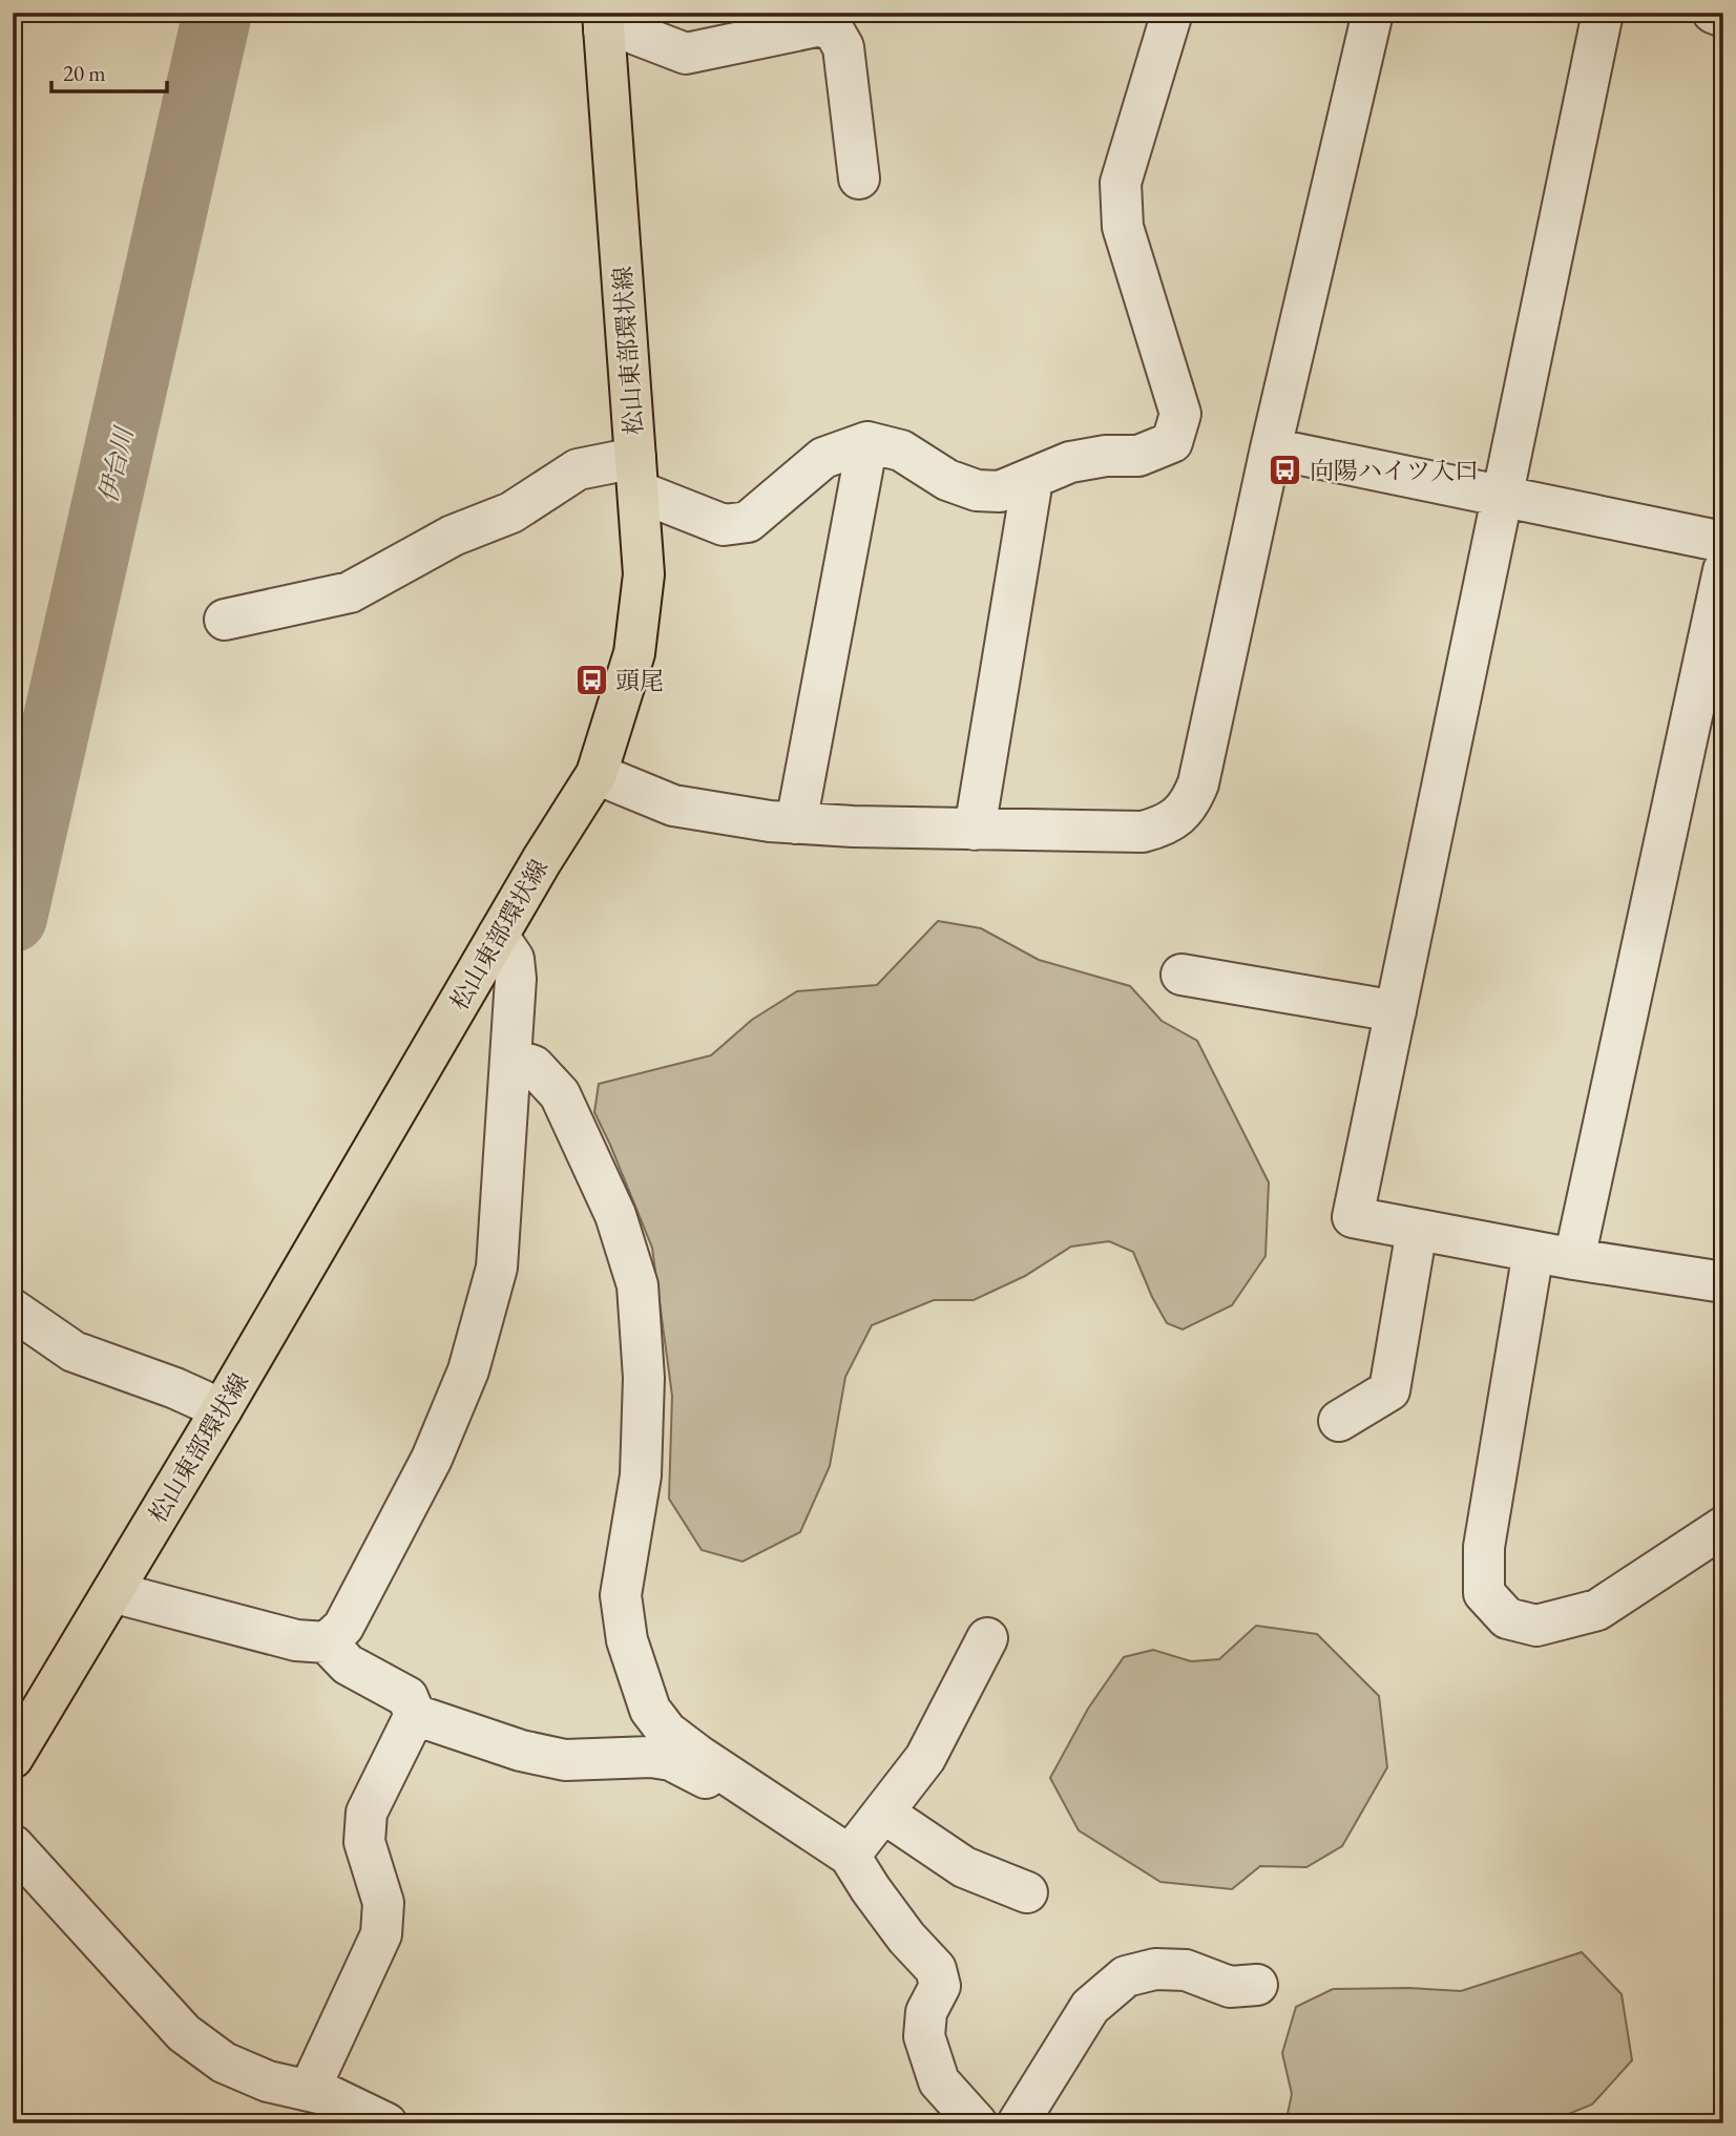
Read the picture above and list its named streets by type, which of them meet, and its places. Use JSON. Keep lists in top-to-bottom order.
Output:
{
  "streets": {
    "main road": ["松山東部環状線"]
  },
  "water": ["伊台川"],
  "places": {
    "bus stop": ["向陽ハイツ入口", "頭尾"]
  },
  "scale_bar": "20 m"
}
